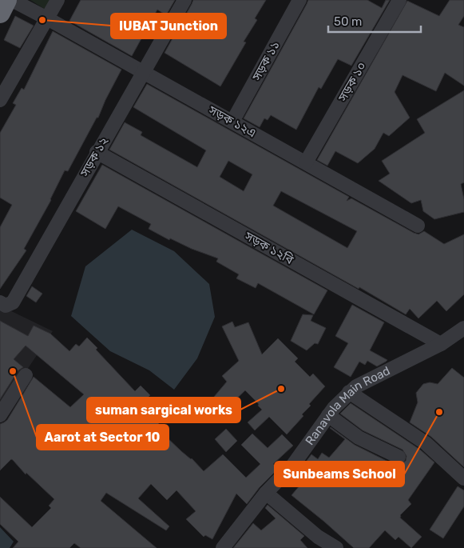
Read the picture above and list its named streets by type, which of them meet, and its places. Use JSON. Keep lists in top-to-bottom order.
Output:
{
  "streets": {
    "street": [
      "সড়ক ১১",
      "সড়ক ১০",
      "সড়ক ১২এ",
      "সড়ক ১২",
      "সড়ক ১২বি",
      "Ranavola Main Road"
    ]
  },
  "crossings": [
    ["সড়ক ১১", "সড়ক ১২এ"],
    ["সড়ক ১০", "সড়ক ১২এ"],
    ["সড়ক ১২এ", "সড়ক ১২"],
    ["সড়ক ১২", "সড়ক ১২বি"],
    ["সড়ক ১২বি", "Ranavola Main Road"]
  ],
  "places": [
    "IUBAT Junction",
    "Aarot at Sector 10",
    "suman sargical works",
    "Sunbeams School"
  ],
  "scale_bar": "50 m"
}
